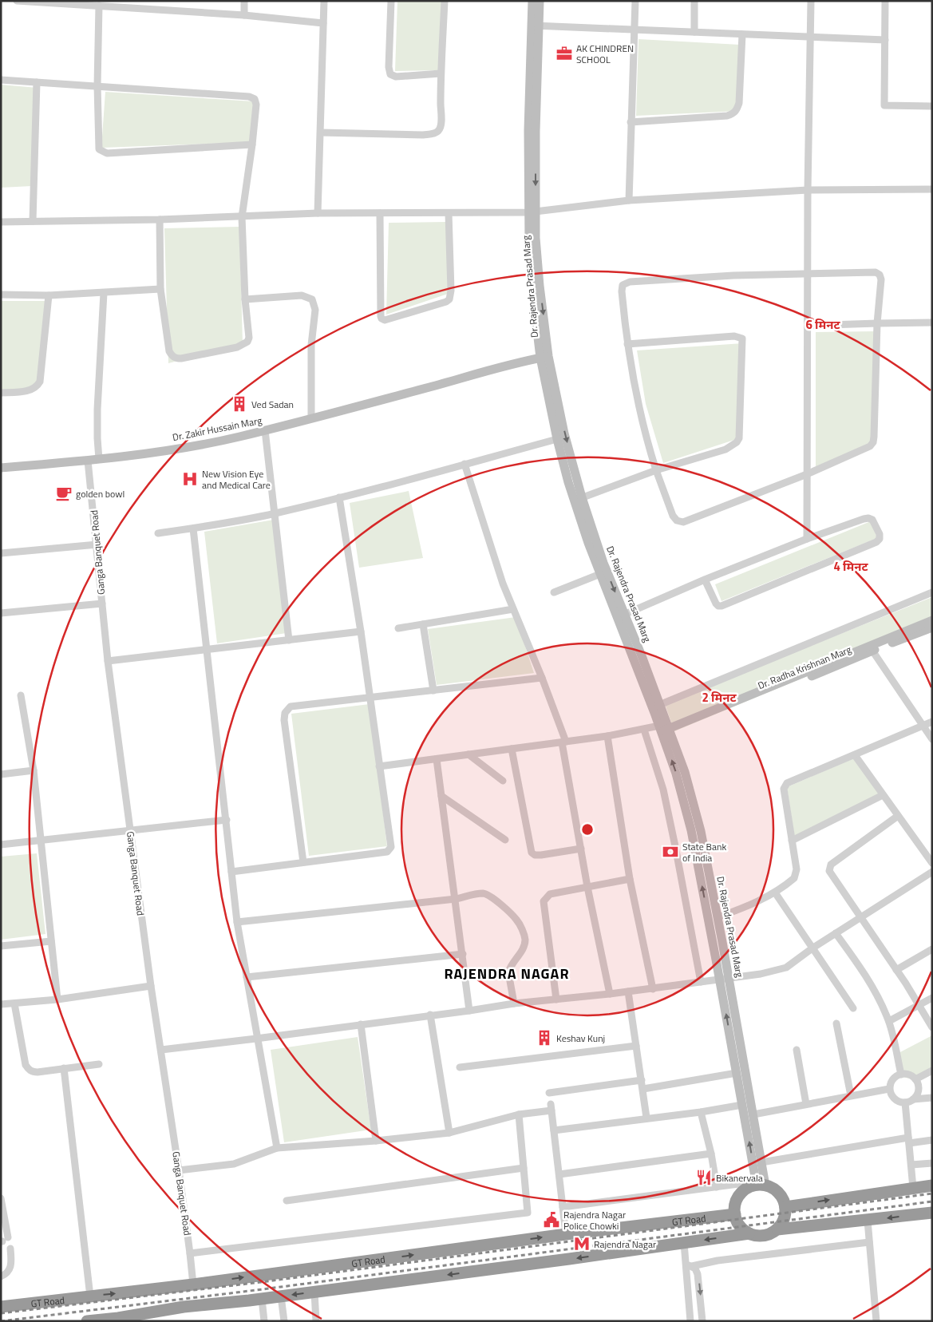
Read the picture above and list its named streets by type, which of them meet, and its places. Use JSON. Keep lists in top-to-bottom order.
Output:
{
  "streets": {
    "highway": ["GT Road"],
    "main road": ["Dr. Rajendra Prasad Marg", "Dr. Zakir Hussain Marg", "Dr. Radha Krishnan Marg"],
    "street": ["Ganga Banquet Road"]
  },
  "crossings": [
    ["Dr. Rajendra Prasad Marg", "Dr. Zakir Hussain Marg"],
    ["Dr. Rajendra Prasad Marg", "Dr. Radha Krishnan Marg"],
    ["Dr. Rajendra Prasad Marg", "GT Road"],
    ["Dr. Zakir Hussain Marg", "Ganga Banquet Road"],
    ["Ganga Banquet Road", "GT Road"]
  ],
  "districts": ["RAJENDRA NAGAR"],
  "places": {
    "office": ["AK CHINDREN SCHOOL"],
    "building": ["Ved Sadan", "Keshav Kunj"],
    "hospital": ["New Vision Eye and Medical Care"],
    "cafe": ["golden bowl"],
    "bank": ["State Bank of India"],
    "restaurant": ["Bikanervala"],
    "public building": ["Rajendra Nagar Police Chowki"],
    "metro station": ["Rajendra Nagar"]
  },
  "rings": ["6 मिनट", "4 मिनट", "2 मिनट"]
}
